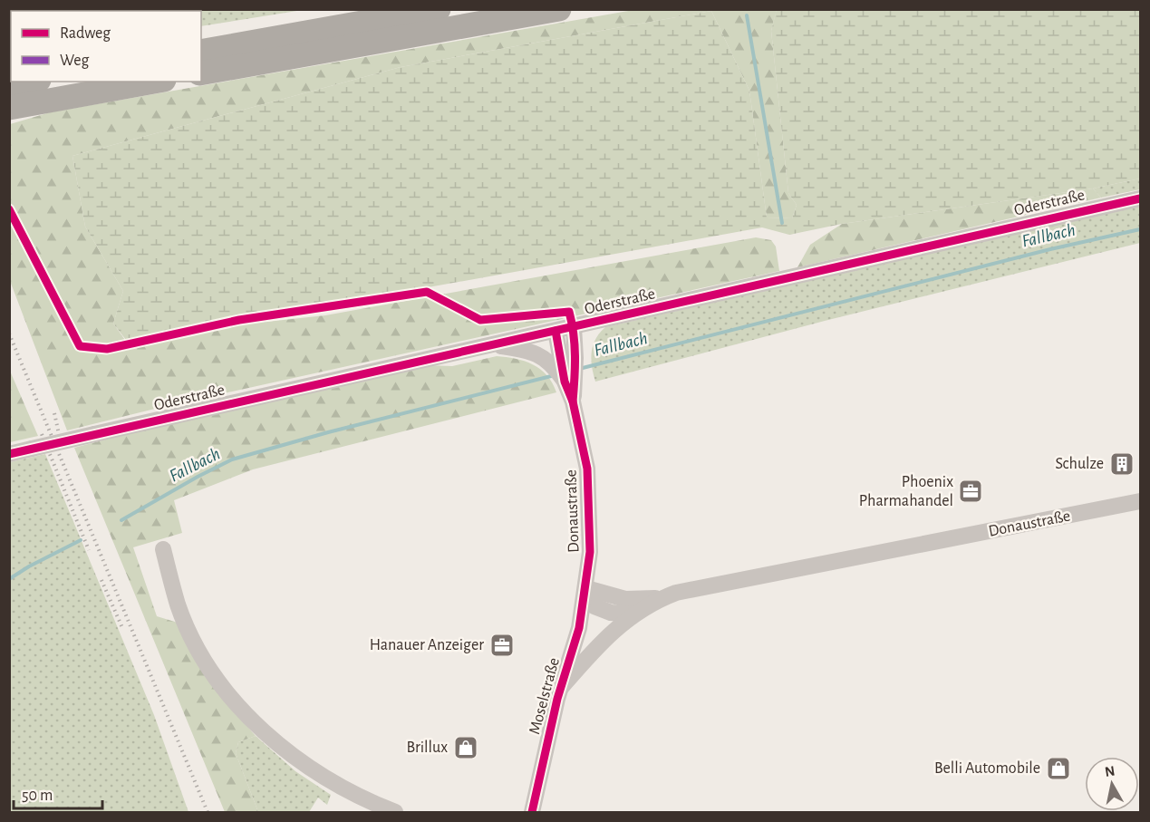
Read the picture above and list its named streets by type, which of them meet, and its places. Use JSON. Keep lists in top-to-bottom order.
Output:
{
  "streets": {
    "street": ["Oderstraße", "Donaustraße", "Moselstraße"]
  },
  "crossings": [
    ["Oderstraße", "Donaustraße"],
    ["Donaustraße", "Moselstraße"]
  ],
  "water": ["Fallbach"],
  "places": {
    "building": ["Schulze"],
    "office": ["Phoenix Pharmahandel", "Hanauer Anzeiger"],
    "shop": ["Brillux", "Belli Automobile"]
  },
  "legend": ["Radweg", "Weg"],
  "scale_bar": "50 m",
  "north": "top"
}
